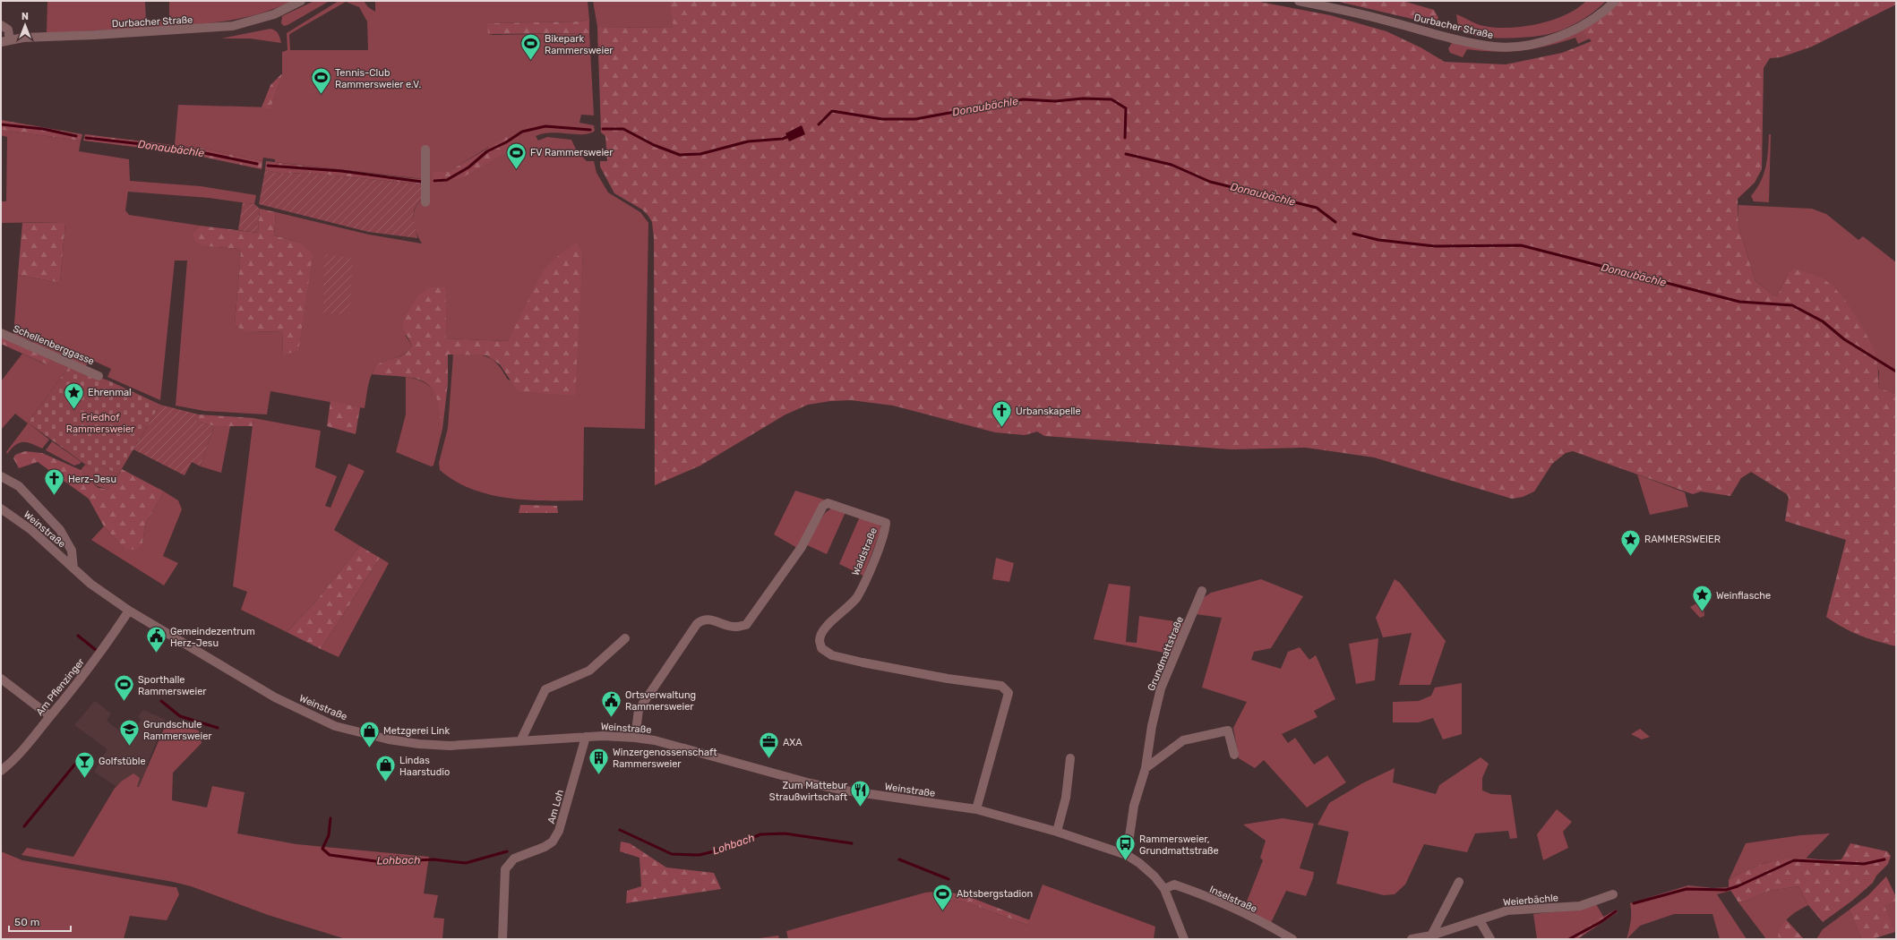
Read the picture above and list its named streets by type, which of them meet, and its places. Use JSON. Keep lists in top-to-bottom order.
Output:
{
  "streets": {
    "street": [
      "Durbacher Straße",
      "Schellenberggasse",
      "Weinstraße",
      "Waldstraße",
      "Grundmattstraße",
      "Am Pflenzinger",
      "Am Loh",
      "Inselstraße",
      "Weierbächle"
    ]
  },
  "crossings": [
    ["Weinstraße", "Waldstraße"],
    ["Weinstraße", "Grundmattstraße"],
    ["Weinstraße", "Am Pflenzinger"],
    ["Weinstraße", "Am Loh"],
    ["Weinstraße", "Inselstraße"]
  ],
  "water": ["Donaubächle", "Lohbach"],
  "parks": ["Friedhof Rammersweier"],
  "places": {
    "sports": [
      "Bikepark Rammersweier",
      "Tennis-Club Rammersweier e.V.",
      "FV Rammersweier",
      "Sporthalle Rammersweier",
      "Abtsbergstadion"
    ],
    "place": ["Ehrenmal", "RAMMERSWEIER", "Weinflasche"],
    "church": ["Urbanskapelle", "Herz-Jesu"],
    "public building": ["Gemeindezentrum Herz-Jesu", "Ortsverwaltung Rammersweier"],
    "school or university": ["Grundschule Rammersweier"],
    "shop": ["Metzgerei Link", "Lindas Haarstudio"],
    "office": ["AXA"],
    "building": ["Winzergenossenschaft Rammersweier"],
    "bar": ["Golfstüble"],
    "restaurant": ["Zum Mattebur Straußwirtschaft"],
    "bus stop": ["Rammersweier, Grundmattstraße"]
  },
  "scale_bar": "50 m",
  "north": "top"
}
